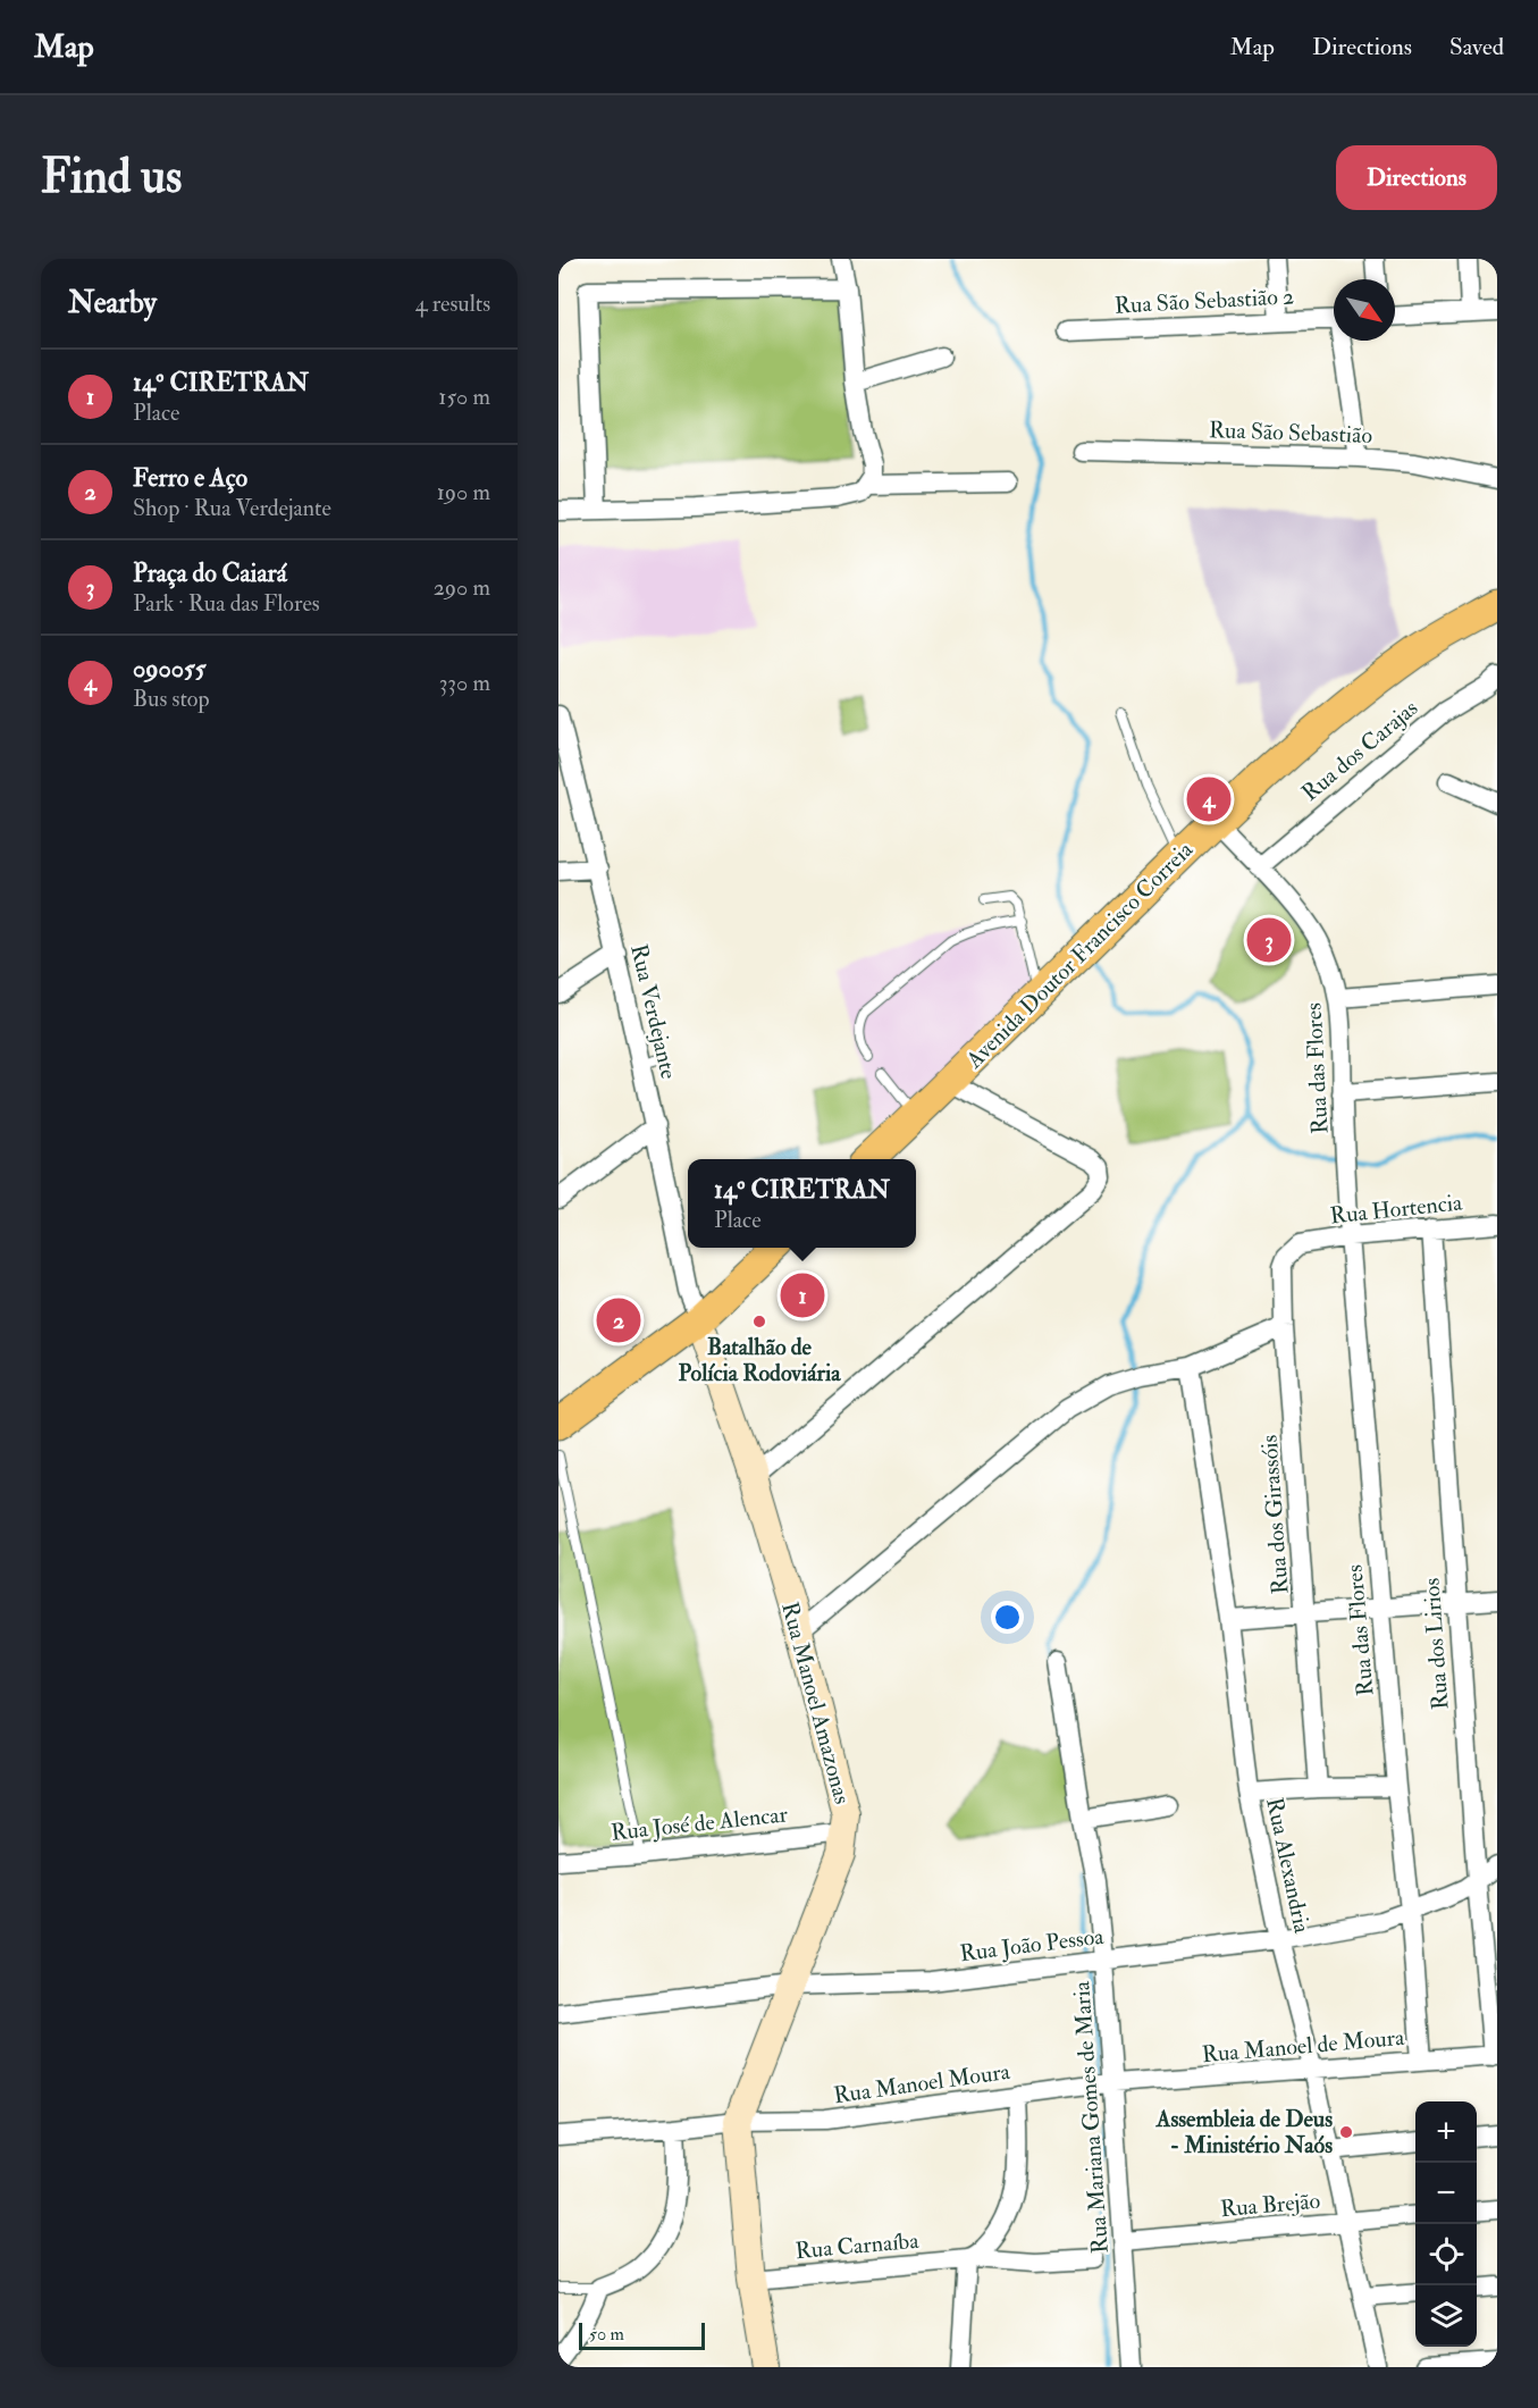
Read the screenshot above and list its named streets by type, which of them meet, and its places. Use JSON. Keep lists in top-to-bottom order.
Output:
{
  "streets": {
    "main road": ["Avenida Doutor Francisco Correia", "Rua Manoel Amazonas"],
    "street": [
      "Rua São Sebastião 2",
      "Rua São Sebastião",
      "Rua dos Carajas",
      "Rua Verdejante",
      "Rua das Flores",
      "Rua Hortencia",
      "Rua dos Girassóis",
      "Rua dos Lirios",
      "Rua José de Alencar",
      "Rua Alexandria",
      "Rua João Pessoa",
      "Rua Manoel de Moura",
      "Rua Manoel Moura",
      "Rua Mariana Gomes de Maria",
      "Rua Brejão",
      "Rua Carnaíba"
    ]
  },
  "crossings": [
    ["Rua dos Carajas", "Rua das Flores"],
    ["Avenida Doutor Francisco Correia", "Rua das Flores"],
    ["Rua Verdejante", "Rua Manoel Amazonas"],
    ["Rua das Flores", "Rua Hortencia"],
    ["Rua das Flores", "Rua João Pessoa"],
    ["Rua das Flores", "Rua Manoel de Moura"],
    ["Rua Hortencia", "Rua dos Girassóis"],
    ["Rua Hortencia", "Rua dos Lirios"],
    ["Rua dos Lirios", "Rua João Pessoa"],
    ["Rua dos Lirios", "Rua Manoel de Moura"],
    ["Rua Manoel Amazonas", "Rua José de Alencar"],
    ["Rua Manoel Amazonas", "Rua João Pessoa"],
    ["Rua Manoel Amazonas", "Rua Manoel Moura"],
    ["Rua Alexandria", "Rua João Pessoa"],
    ["Rua Alexandria", "Rua Manoel de Moura"],
    ["Rua Alexandria", "Rua Brejão"],
    ["Rua João Pessoa", "Rua Mariana Gomes de Maria"],
    ["Rua Manoel de Moura", "Rua Manoel Moura"],
    ["Rua Manoel de Moura", "Rua Mariana Gomes de Maria"],
    ["Rua Manoel Moura", "Rua Mariana Gomes de Maria"],
    ["Rua Mariana Gomes de Maria", "Rua Brejão"]
  ],
  "places": ["Batalhão de Polícia Rodoviária", "Assembleia de Deus - Ministério Naós"],
  "scale_bar": "50 m",
  "north": "bottom right",
  "page": {
    "header": "Map",
    "nav": ["Map", "Directions", "Saved"],
    "buttons": "Directions",
    "title": "Find us",
    "heading": ["Nearby", "4 results"],
    "list": [
      {
        "mark": "1",
        "name": "14º CIRETRAN",
        "note": "Place",
        "value": "150 m"
      },
      {
        "mark": "2",
        "name": "Ferro e Aço",
        "note": "Shop · Rua Verdejante",
        "value": "190 m"
      },
      {
        "mark": "3",
        "name": "Praça do Caiará",
        "note": "Park · Rua das Flores",
        "value": "290 m"
      },
      {
        "mark": "4",
        "name": "090055",
        "note": "Bus stop",
        "value": "330 m"
      }
    ],
    "pins": [
      "4",
      "3",
      "1",
      "2"
    ],
    "popup": ["14º CIRETRAN", "Place"],
    "map_buttons": ["+", "−"],
    "scale": "50 m"
  }
}
